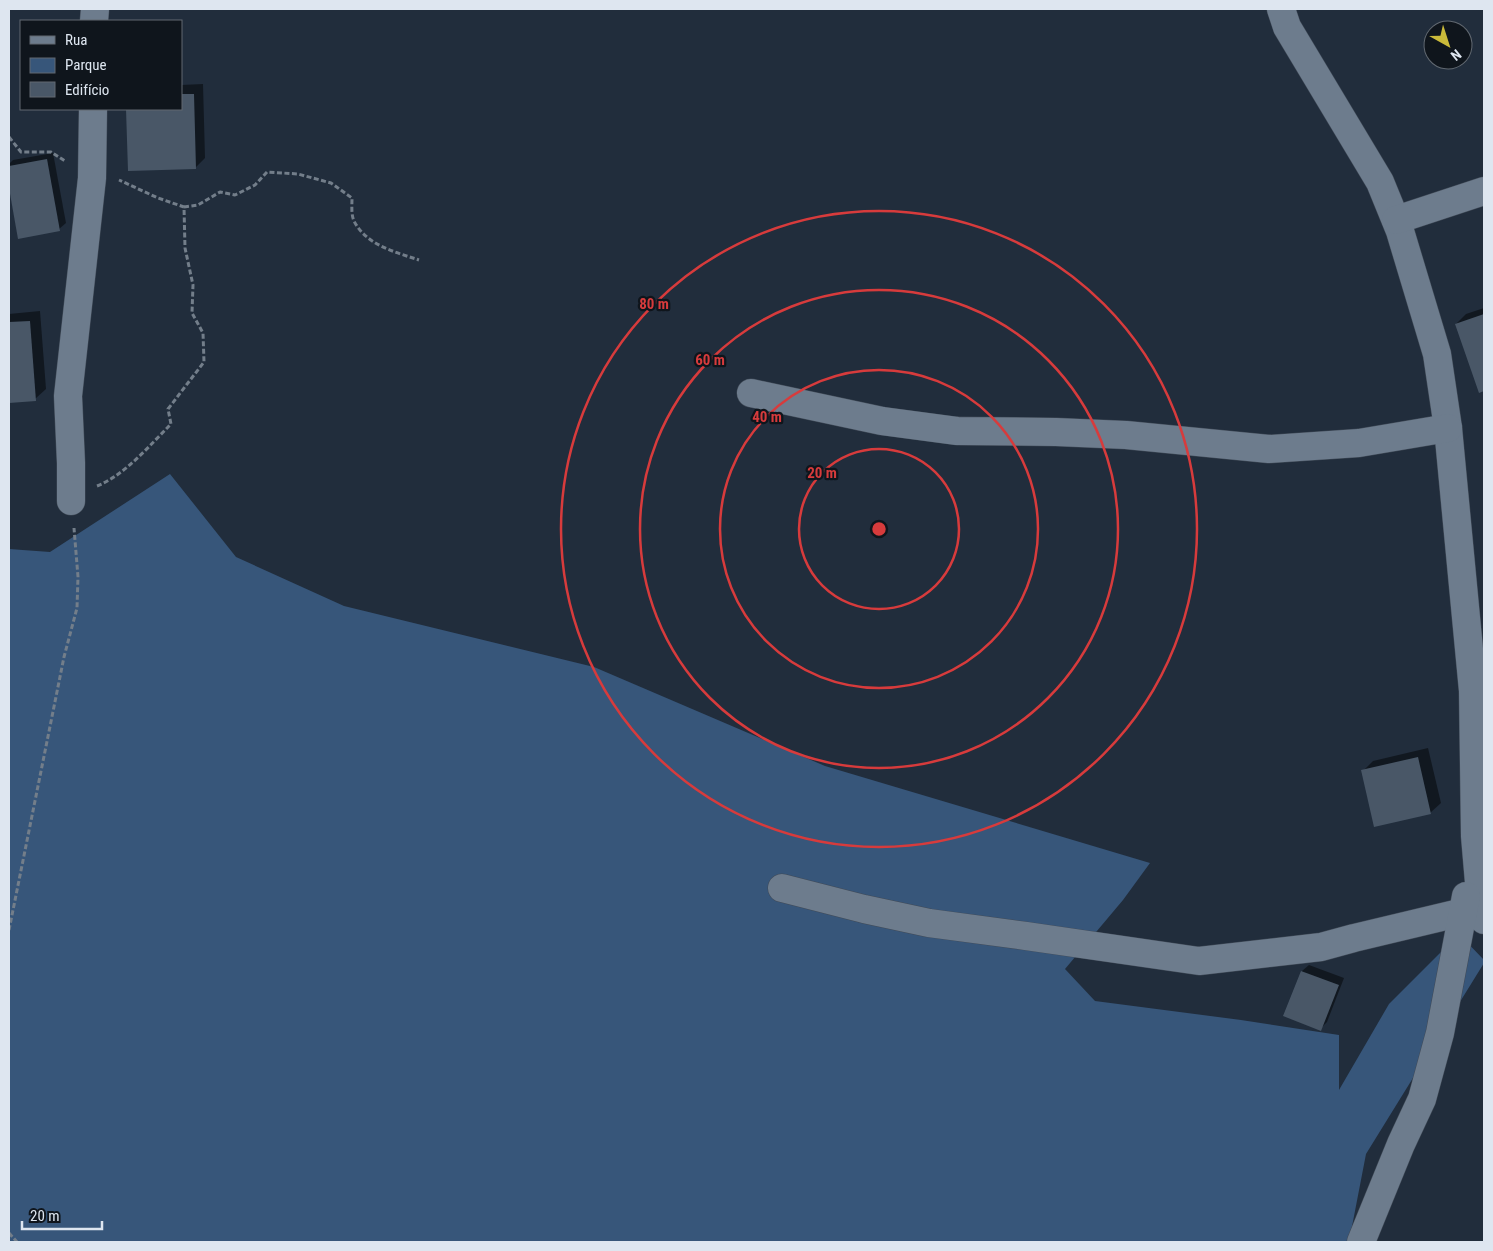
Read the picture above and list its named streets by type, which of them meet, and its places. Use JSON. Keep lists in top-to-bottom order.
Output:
{
  "legend": ["Rua", "Parque", "Edifício"],
  "scale_bar": "20 m",
  "north": "bottom right",
  "rings": [
    "80 m",
    "60 m",
    "40 m",
    "20 m"
  ]
}
